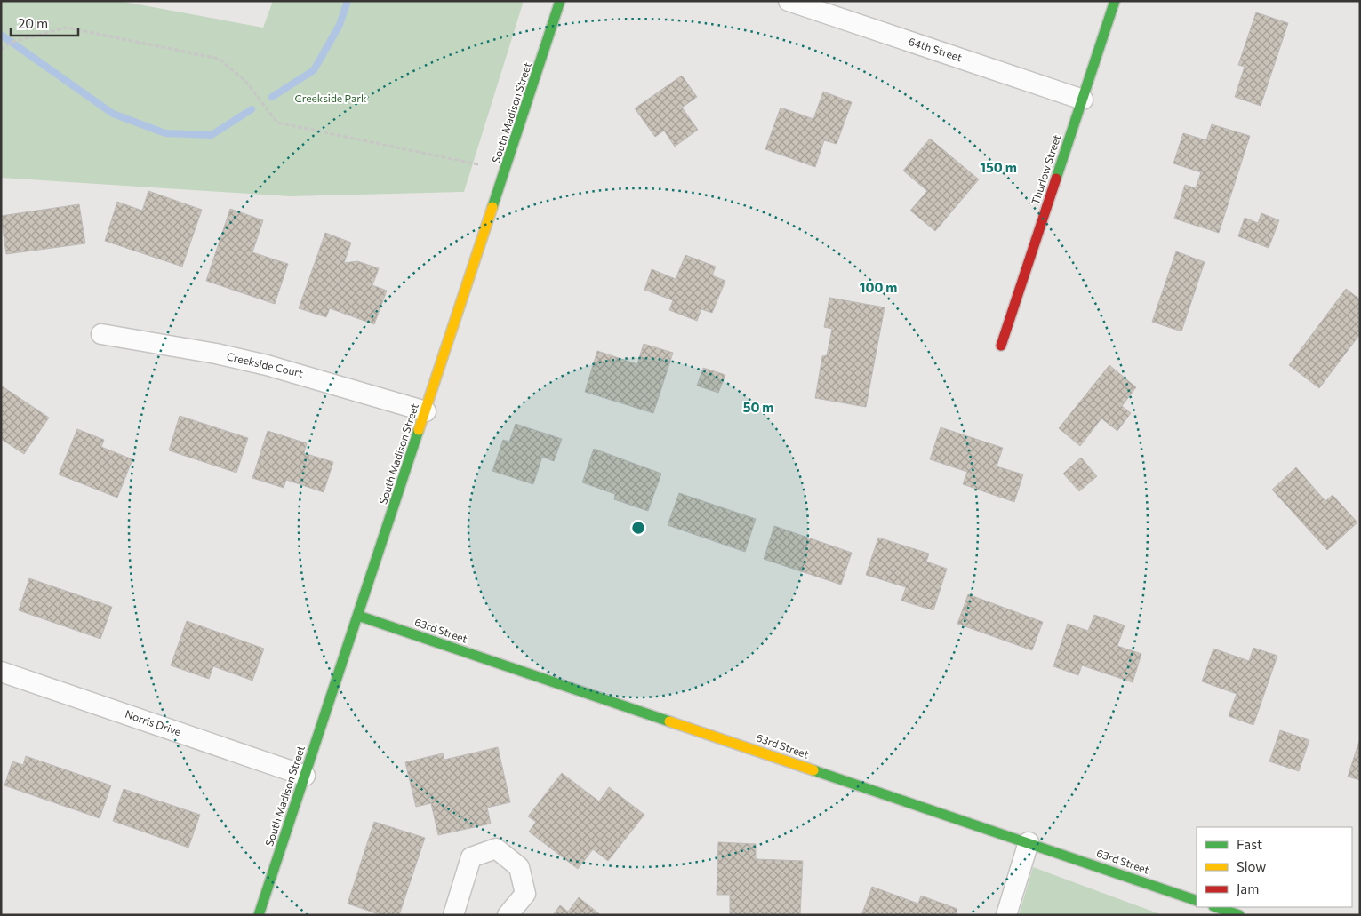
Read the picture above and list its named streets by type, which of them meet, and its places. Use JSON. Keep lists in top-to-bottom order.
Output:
{
  "streets": {
    "street": [
      "64th Street",
      "South Madison Street",
      "Thurlow Street",
      "Creekside Court",
      "63rd Street",
      "Norris Drive"
    ]
  },
  "crossings": [
    ["64th Street", "Thurlow Street"],
    ["South Madison Street", "Creekside Court"],
    ["South Madison Street", "63rd Street"],
    ["South Madison Street", "Norris Drive"]
  ],
  "parks": ["Creekside Park"],
  "legend": ["Fast", "Slow", "Jam"],
  "scale_bar": "20 m",
  "rings": ["150 m", "100 m", "50 m"]
}
